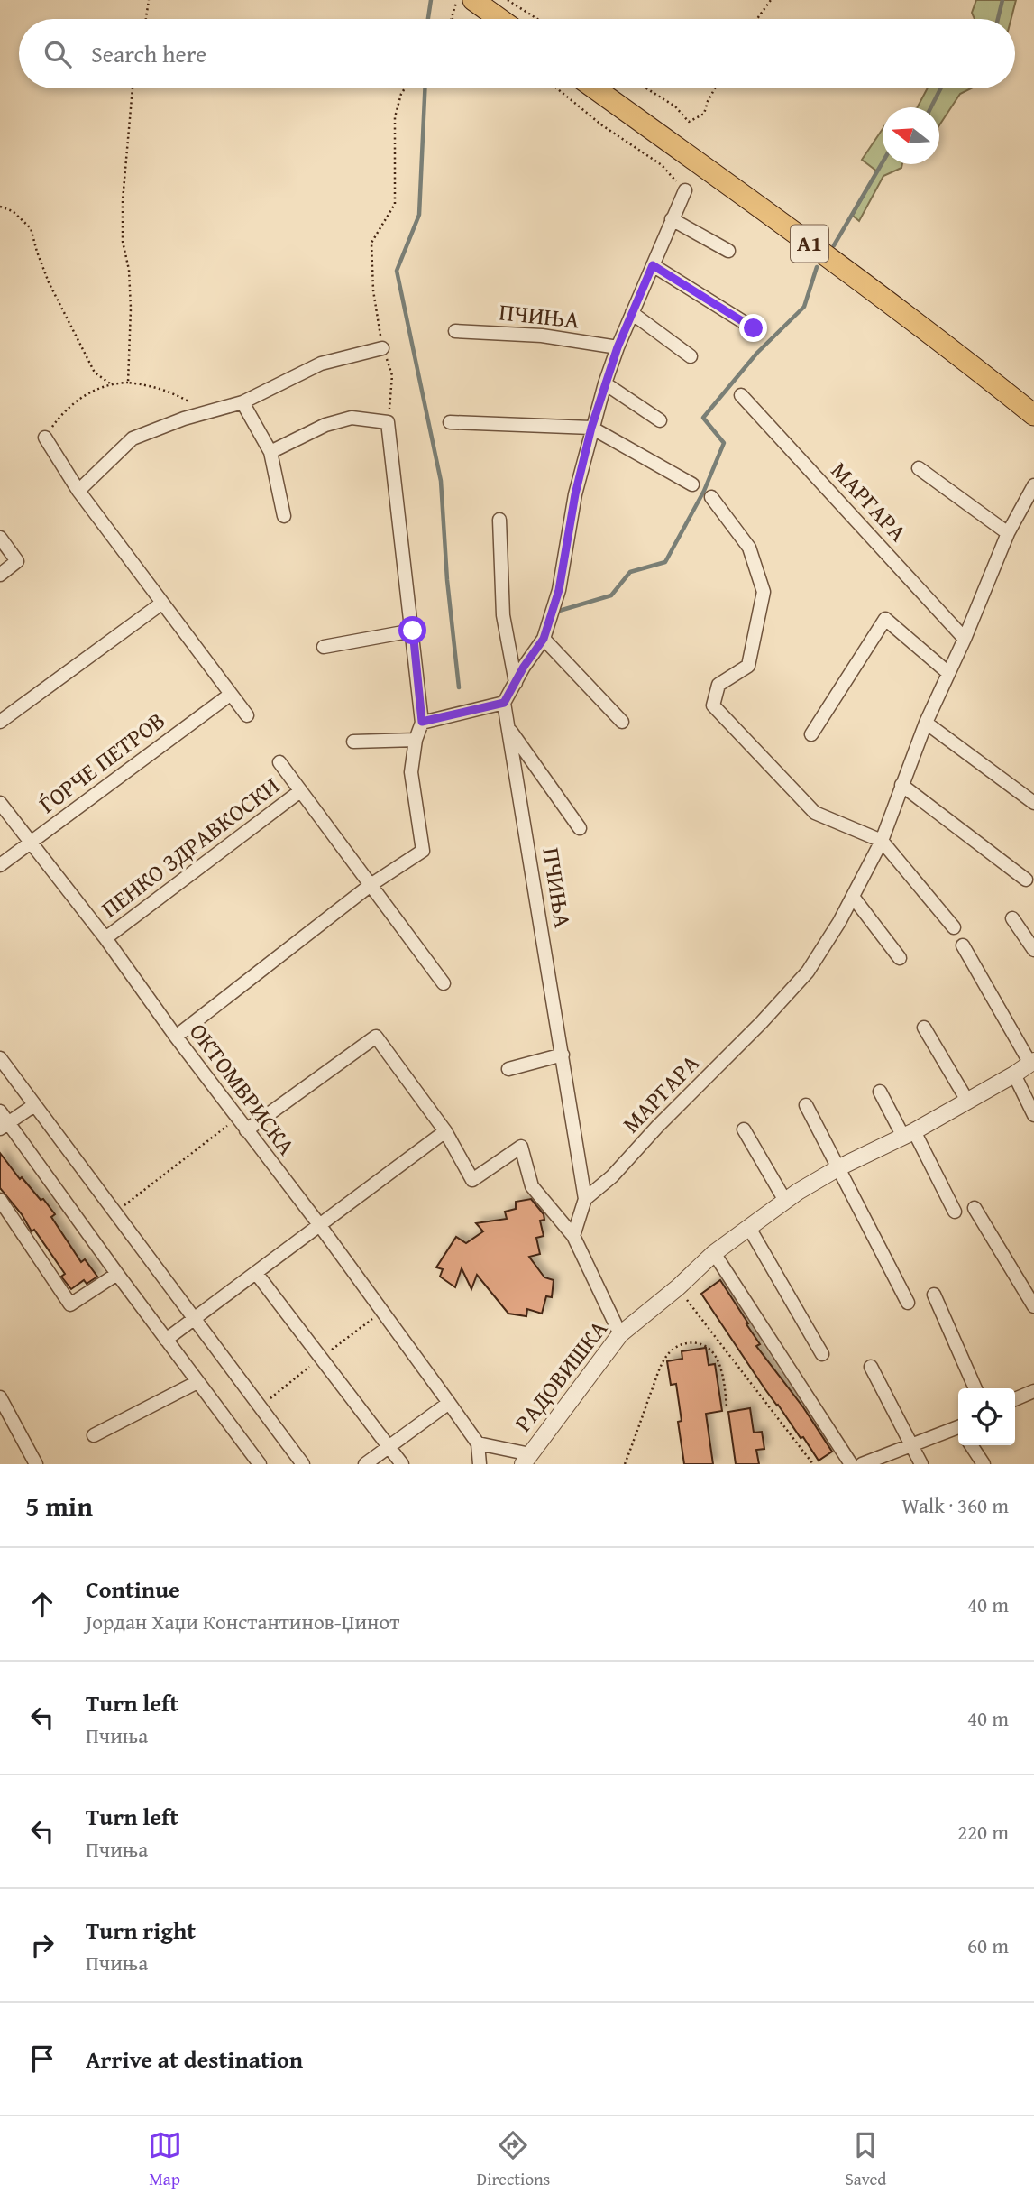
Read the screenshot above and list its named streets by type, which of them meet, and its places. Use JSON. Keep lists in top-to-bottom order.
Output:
{
  "streets": {
    "main road": ["A1"],
    "street": [
      "ПЧИЊА",
      "МАРГАРА",
      "ЃОРЧЕ ПЕТРОВ",
      "ПЕНКО ЗДРАВКОСКИ",
      "ОКТОМВРИСКА",
      "РАДОВИШКА"
    ]
  },
  "crossings": [
    ["ПЧИЊА", "МАРГАРА"],
    ["ЃОРЧЕ ПЕТРОВ", "ОКТОМВРИСКА"],
    ["ПЕНКО ЗДРАВКОСКИ", "ОКТОМВРИСКА"],
    ["ОКТОМВРИСКА", "РАДОВИШКА"]
  ],
  "north": "left",
  "page": {
    "search": "Search here",
    "heading": ["5 min", "Walk · 360 m"],
    "list": [
      ["Continue", "Јордан Хаџи Константинов-Џинот", "40 m"],
      ["Turn left", "Пчиња", "40 m"],
      ["Turn left", "Пчиња", "220 m"],
      ["Turn right", "Пчиња", "60 m"],
      "Arrive at destination"
    ],
    "nav": ["Map", "Directions", "Saved"]
  }
}
